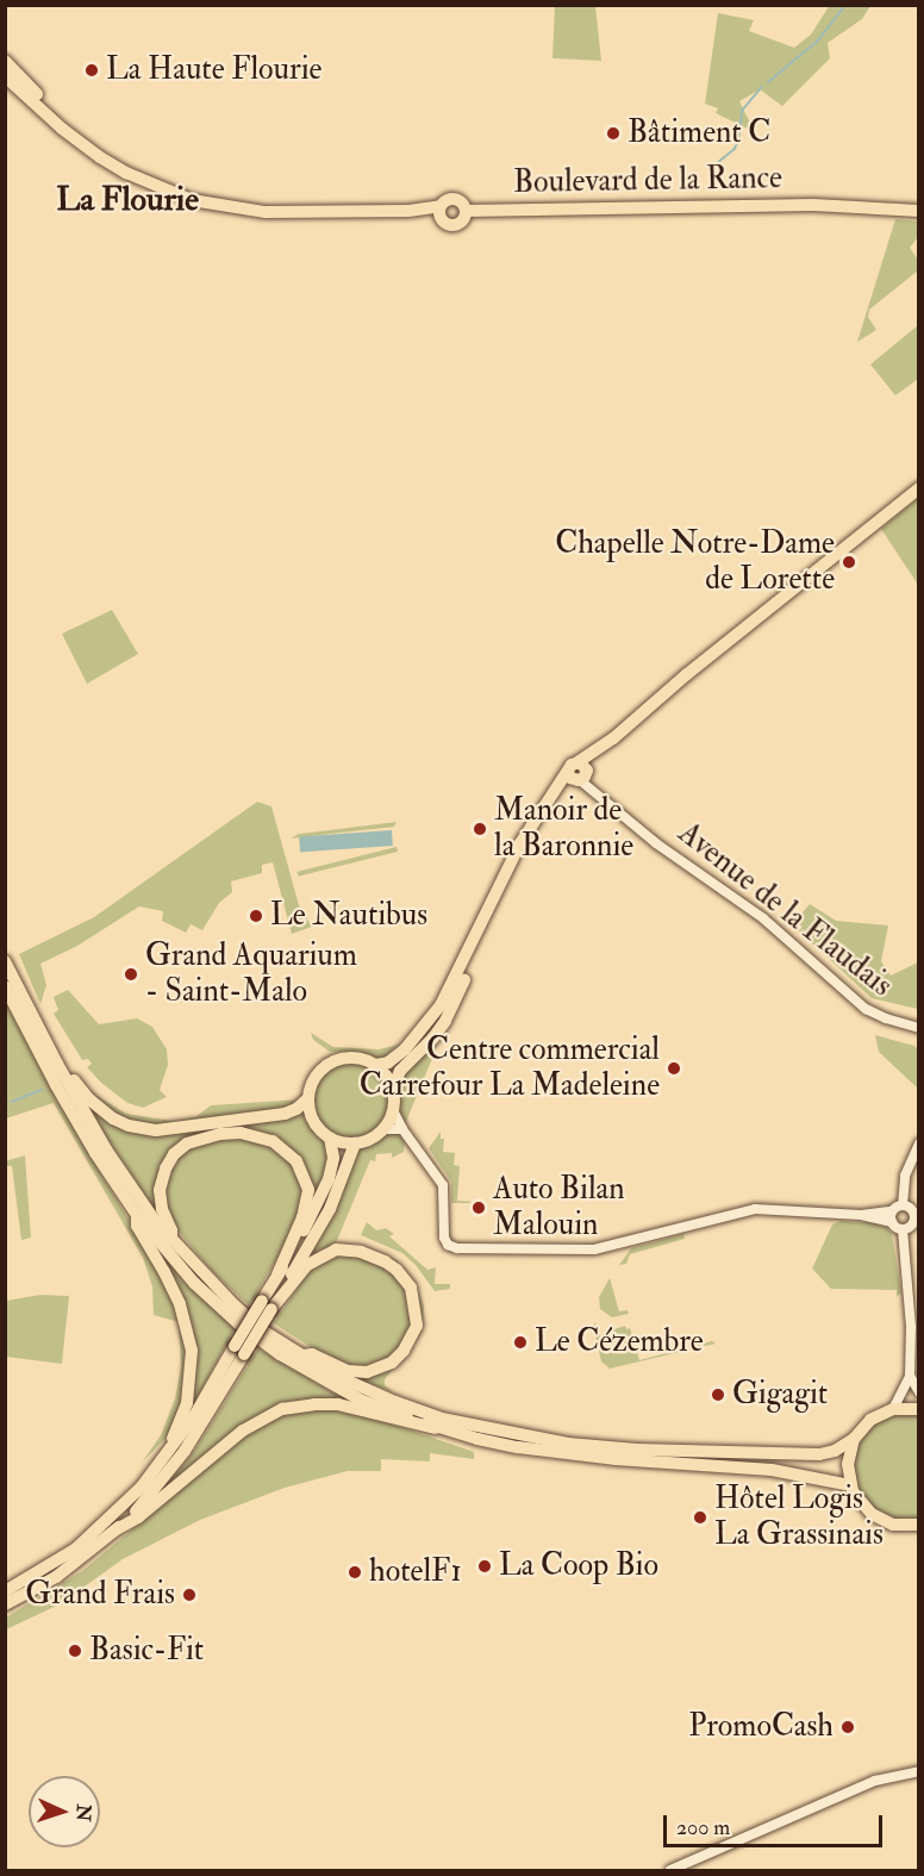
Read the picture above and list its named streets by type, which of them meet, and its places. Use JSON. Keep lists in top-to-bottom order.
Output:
{
  "streets": {
    "main road": ["Boulevard de la Rance"],
    "street": ["Avenue de la Flaudais"]
  },
  "districts": ["La Flourie"],
  "places": [
    "La Haute Flourie",
    "Bâtiment C",
    "Chapelle Notre-Dame de Lorette",
    "Manoir de la Baronnie",
    "Le Nautibus",
    "Grand Aquarium - Saint-Malo",
    "Centre commercial Carrefour La Madeleine",
    "Auto Bilan Malouin",
    "Le Cézembre",
    "Gigagit",
    "Hôtel Logis La Grassinais",
    "La Coop Bio",
    "hotelF1",
    "Grand Frais",
    "Basic-Fit",
    "PromoCash"
  ],
  "scale_bar": "200 m",
  "north": "right"
}
